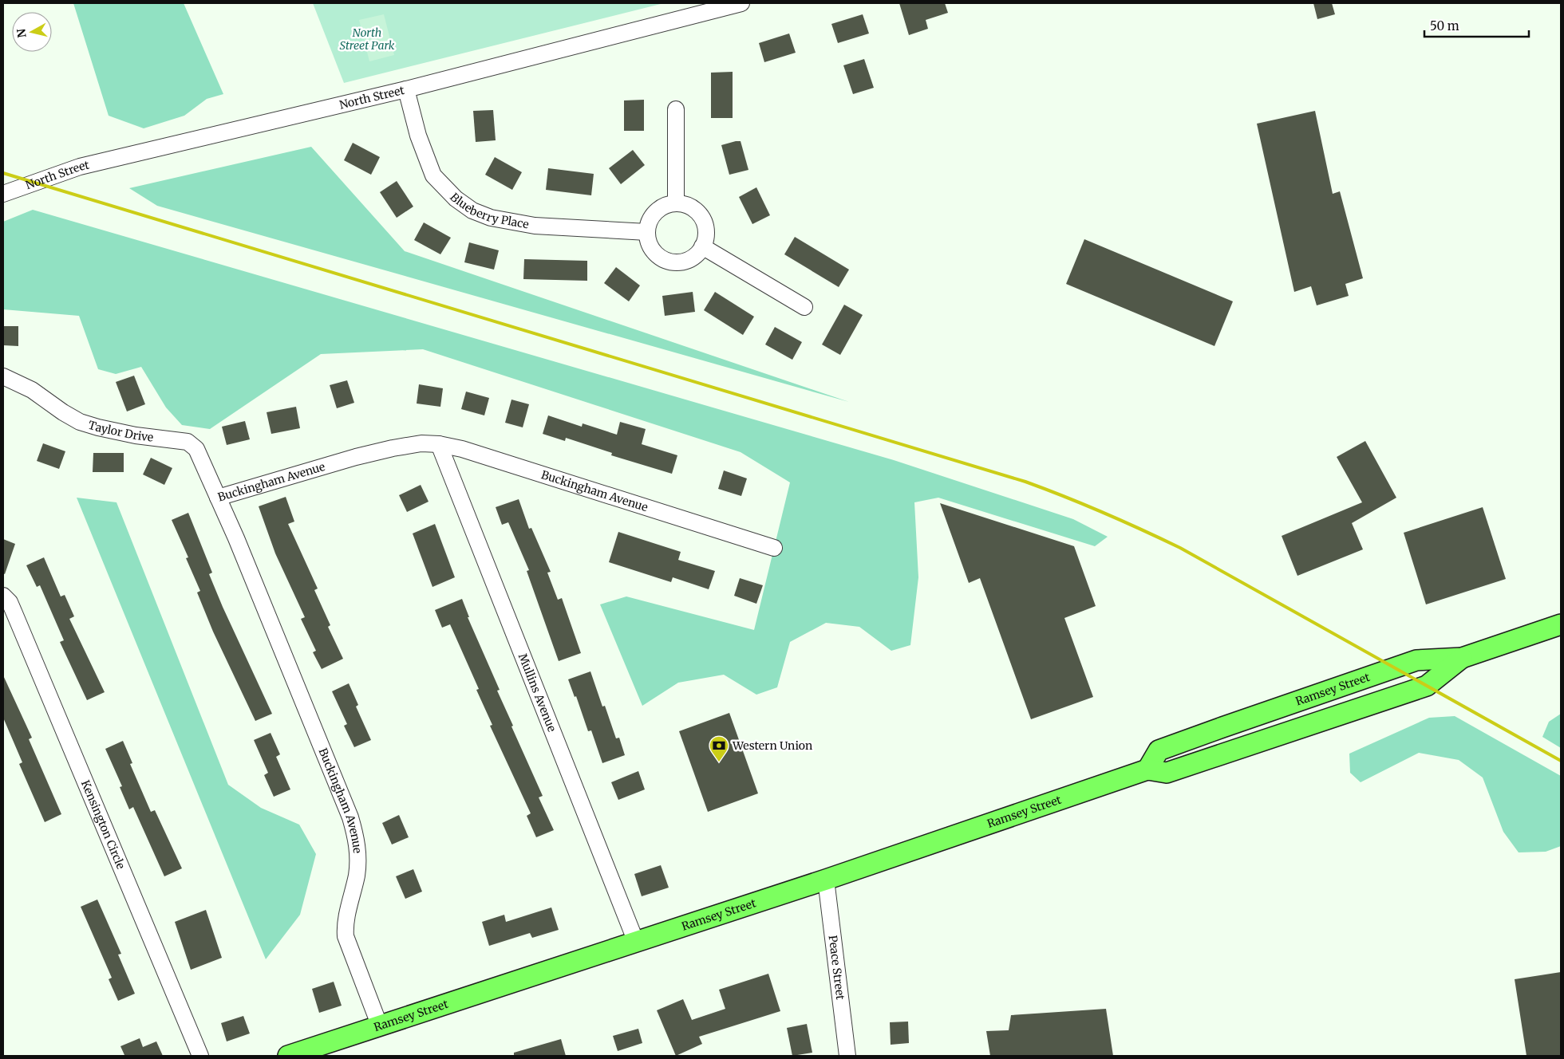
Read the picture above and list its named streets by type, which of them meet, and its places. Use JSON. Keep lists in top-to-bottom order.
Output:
{
  "streets": {
    "main road": ["Ramsey Street"],
    "street": [
      "North Street",
      "Blueberry Place",
      "Taylor Drive",
      "Buckingham Avenue",
      "Mullins Avenue",
      "Kensington Circle",
      "Peace Street"
    ]
  },
  "crossings": [
    ["North Street", "Blueberry Place"],
    ["Taylor Drive", "Buckingham Avenue"],
    ["Buckingham Avenue", "Ramsey Street"],
    ["Buckingham Avenue", "Mullins Avenue"],
    ["Ramsey Street", "Mullins Avenue"],
    ["Ramsey Street", "Peace Street"]
  ],
  "parks": ["North Street Park"],
  "places": {
    "bank": ["Western Union"]
  },
  "scale_bar": "50 m",
  "north": "left"
}
